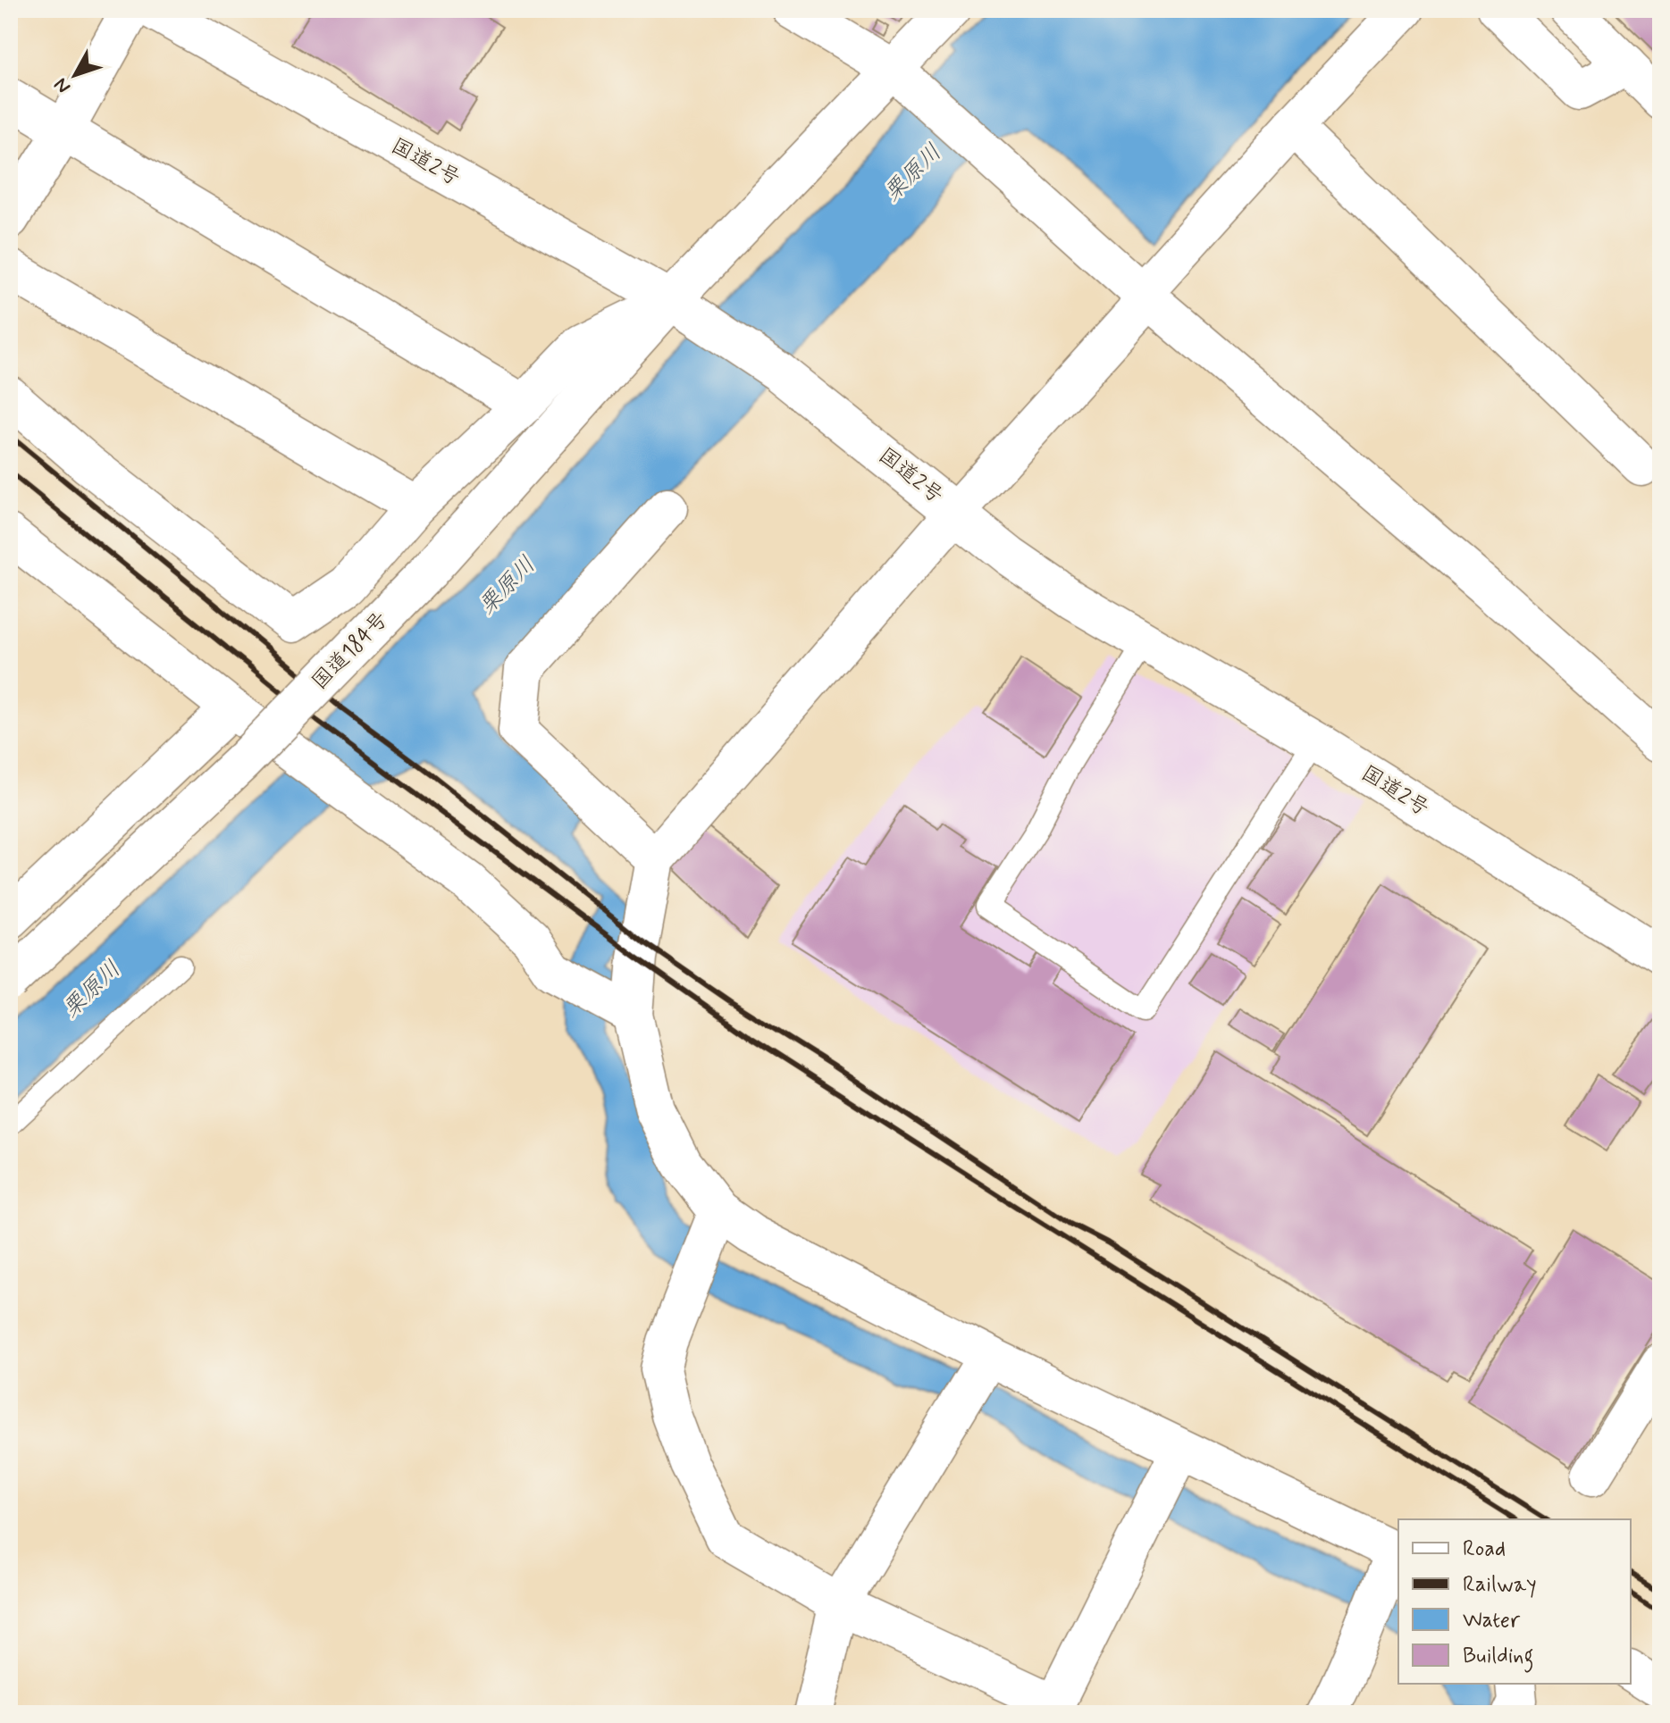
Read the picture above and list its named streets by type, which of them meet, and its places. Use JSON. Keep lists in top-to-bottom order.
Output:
{
  "streets": {
    "main road": ["国道2号", "国道184号"]
  },
  "crossings": [
    ["国道2号", "国道184号"]
  ],
  "water": ["栗原川"],
  "legend": [
    "Road",
    "Railway",
    "Water",
    "Building"
  ],
  "north": "bottom left"
}
